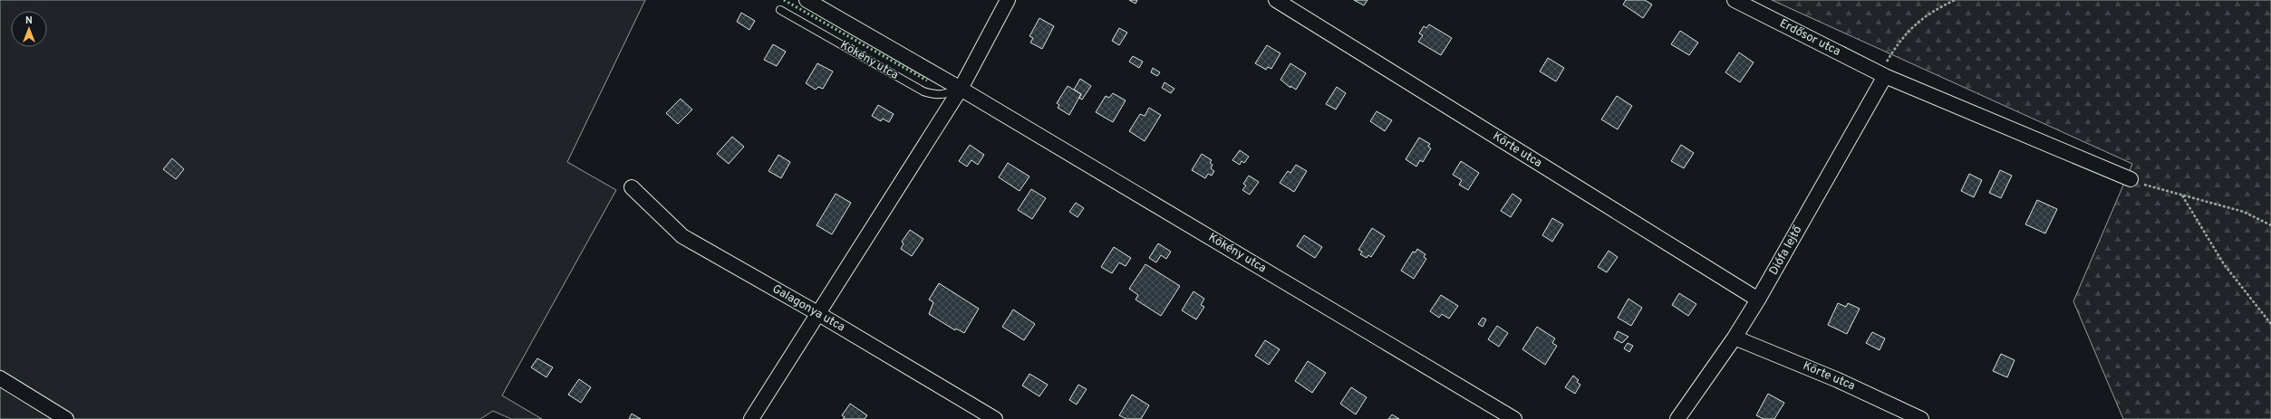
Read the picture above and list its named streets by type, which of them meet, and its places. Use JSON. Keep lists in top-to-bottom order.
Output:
{
  "streets": {
    "street": [
      "Erdősor utca",
      "Kökény utca",
      "Körte utca",
      "Diófa lejtő",
      "Galagonya utca"
    ]
  },
  "crossings": [
    ["Erdősor utca", "Diófa lejtő"],
    ["Körte utca", "Diófa lejtő"]
  ],
  "north": "top"
}
